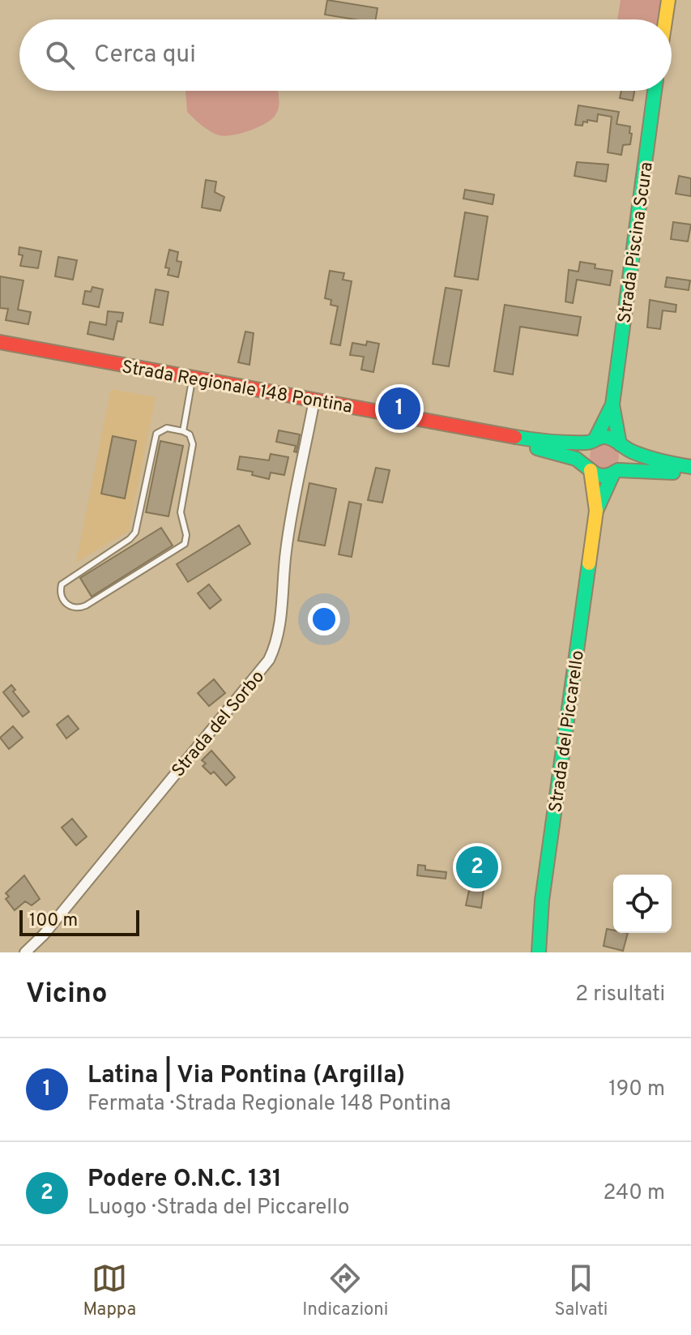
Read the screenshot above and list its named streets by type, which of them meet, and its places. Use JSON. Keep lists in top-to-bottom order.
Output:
{
  "streets": {
    "main road": ["Strada Piscina Scura", "Strada Regionale 148 Pontina", "Strada del Piccarello"],
    "street": ["Strada del Sorbo"]
  },
  "crossings": [
    ["Strada Piscina Scura", "Strada Regionale 148 Pontina"],
    ["Strada Piscina Scura", "Strada del Piccarello"],
    ["Strada Regionale 148 Pontina", "Strada del Sorbo"],
    ["Strada Regionale 148 Pontina", "Strada del Piccarello"]
  ],
  "scale_bar": "100 m",
  "page": {
    "search": "Cerca qui",
    "pins": ["1", "2"],
    "scale": "100 m",
    "heading": ["Vicino", "2 risultati"],
    "list": [
      {
        "mark": "1",
        "name": "Latina | Via Pontina (Argilla)",
        "note": "Fermata · Strada Regionale 148 Pontina",
        "value": "190 m"
      },
      {
        "mark": "2",
        "name": "Podere O.N.C. 131",
        "note": "Luogo · Strada del Piccarello",
        "value": "240 m"
      }
    ],
    "nav": ["Mappa", "Indicazioni", "Salvati"]
  }
}
